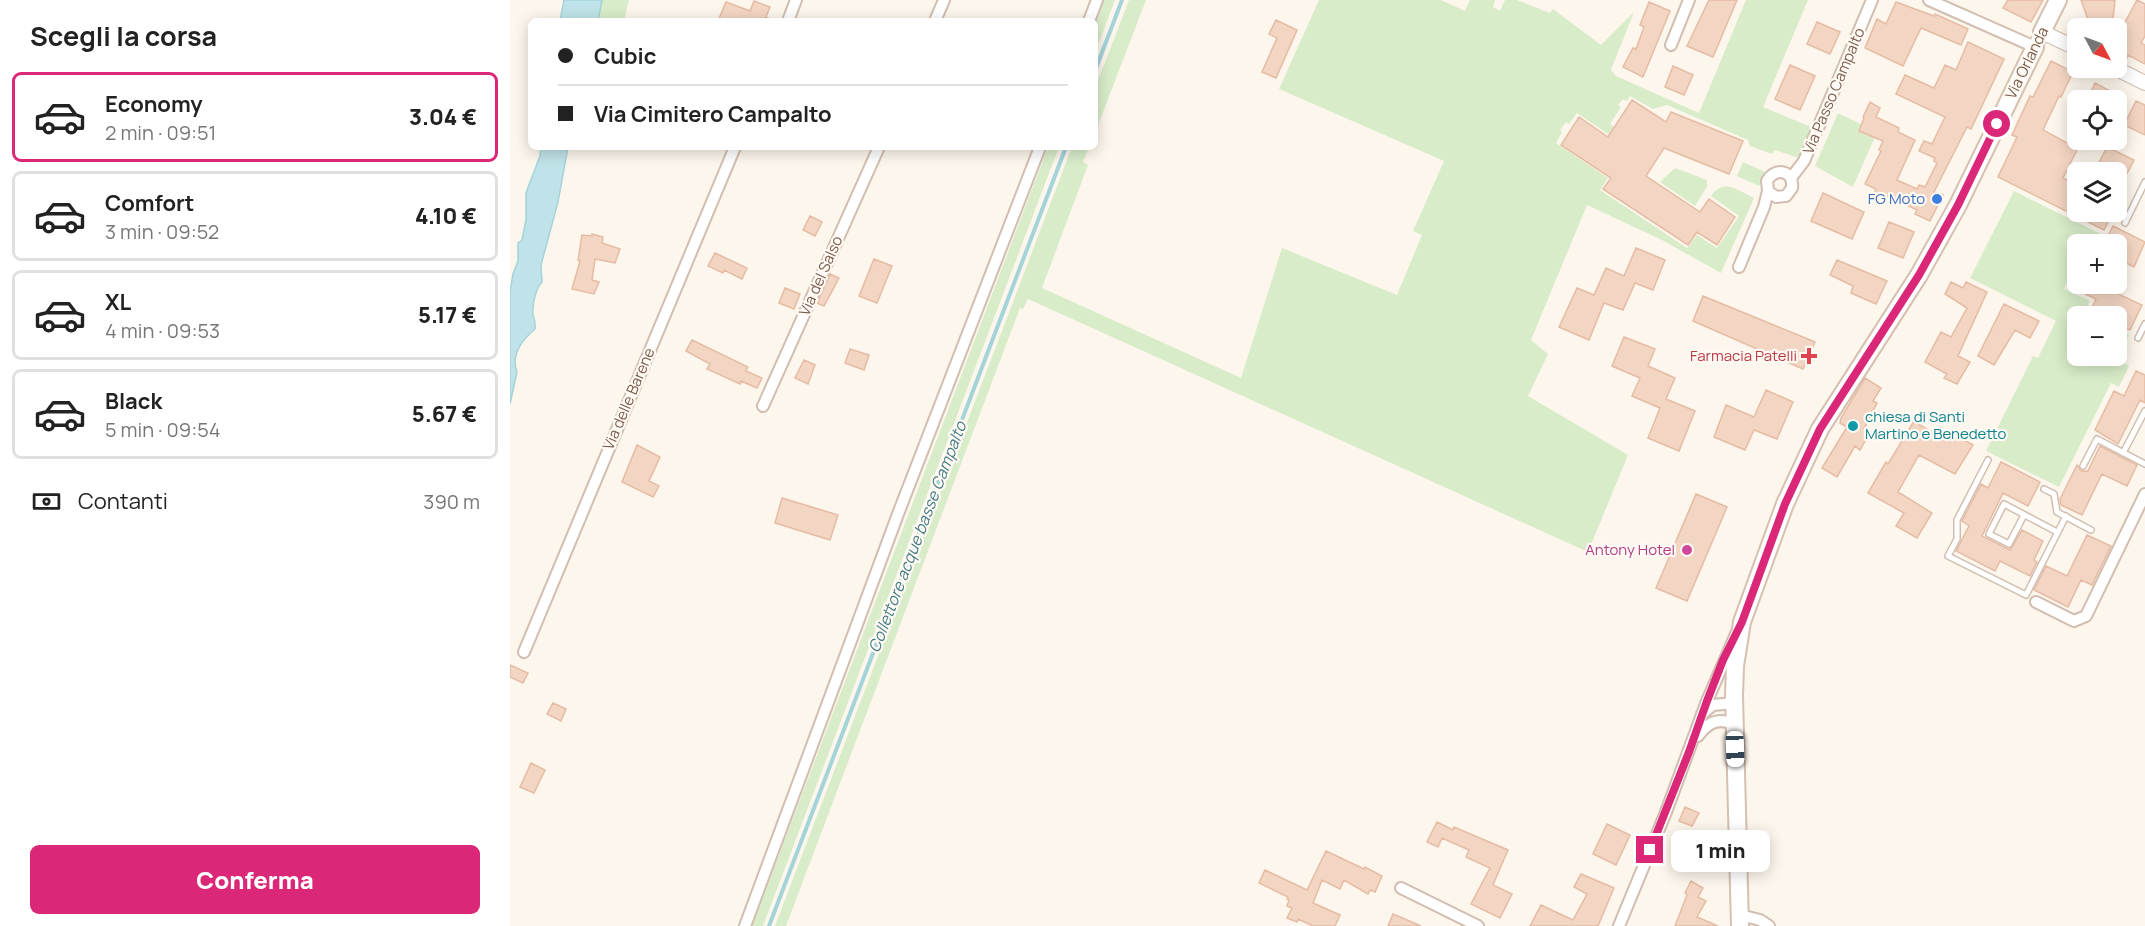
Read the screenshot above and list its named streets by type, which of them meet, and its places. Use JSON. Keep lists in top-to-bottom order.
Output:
{
  "streets": {
    "main road": ["Via Orlanda"],
    "street": ["Via Passo Campalto", "Via del Salso", "Via delle Barene"]
  },
  "water": ["Collettore acque basse Campalto"],
  "places": {
    "other": ["FG Moto", "chiesa di Santi Martino e Benedetto", "Antony Hotel"],
    "health": ["Farmacia Patelli"]
  },
  "north": "bottom right",
  "page": {
    "heading": "Scegli la corsa",
    "map_buttons": ["+", "−"],
    "banner": ["Cubic", "Via Cimitero Campalto"],
    "list": [
      {
        "name": "Economy",
        "note": "2 min · 09:51",
        "value": "3.04 €"
      },
      {
        "name": "Comfort",
        "note": "3 min · 09:52",
        "value": "4.10 €"
      },
      {
        "name": "XL",
        "note": "4 min · 09:53",
        "value": "5.17 €"
      },
      {
        "name": "Black",
        "note": "5 min · 09:54",
        "value": "5.67 €"
      }
    ],
    "pay": ["Contanti", "390 m"],
    "bubble": "1 min",
    "buttons": "Conferma"
  }
}
